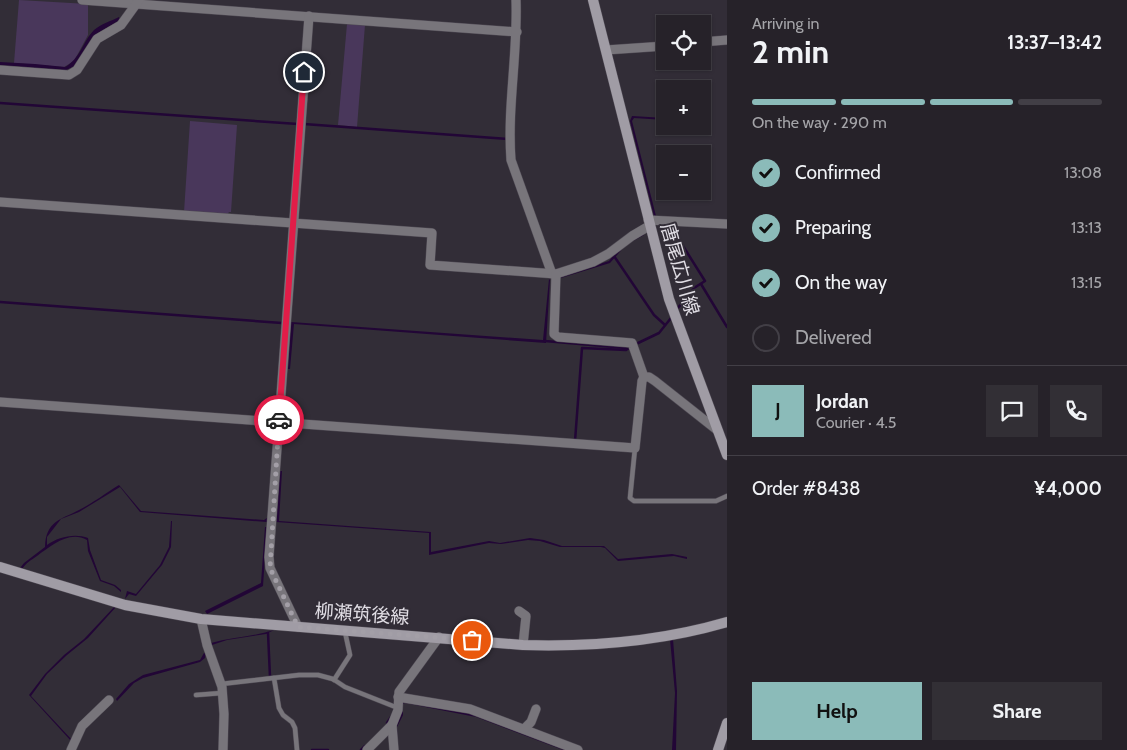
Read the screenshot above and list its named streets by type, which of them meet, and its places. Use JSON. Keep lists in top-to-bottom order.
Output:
{
  "streets": {
    "main road": ["唐尾広川線", "柳瀬筑後線"]
  },
  "page": {
    "heading": ["2 min", "Arriving in", "13:37–13:42"],
    "panel": [
      "Jordan",
      "Courier · 4.5",
      "Order #8438",
      "¥4,000"
    ],
    "map_buttons": ["+", "−"],
    "bar": "On the way · 290 m",
    "list": [
      ["Confirmed", "13:08"],
      ["Preparing", "13:13"],
      ["On the way", "13:15"],
      "Delivered"
    ],
    "round": "J",
    "buttons": ["Help", "Share"]
  }
}
